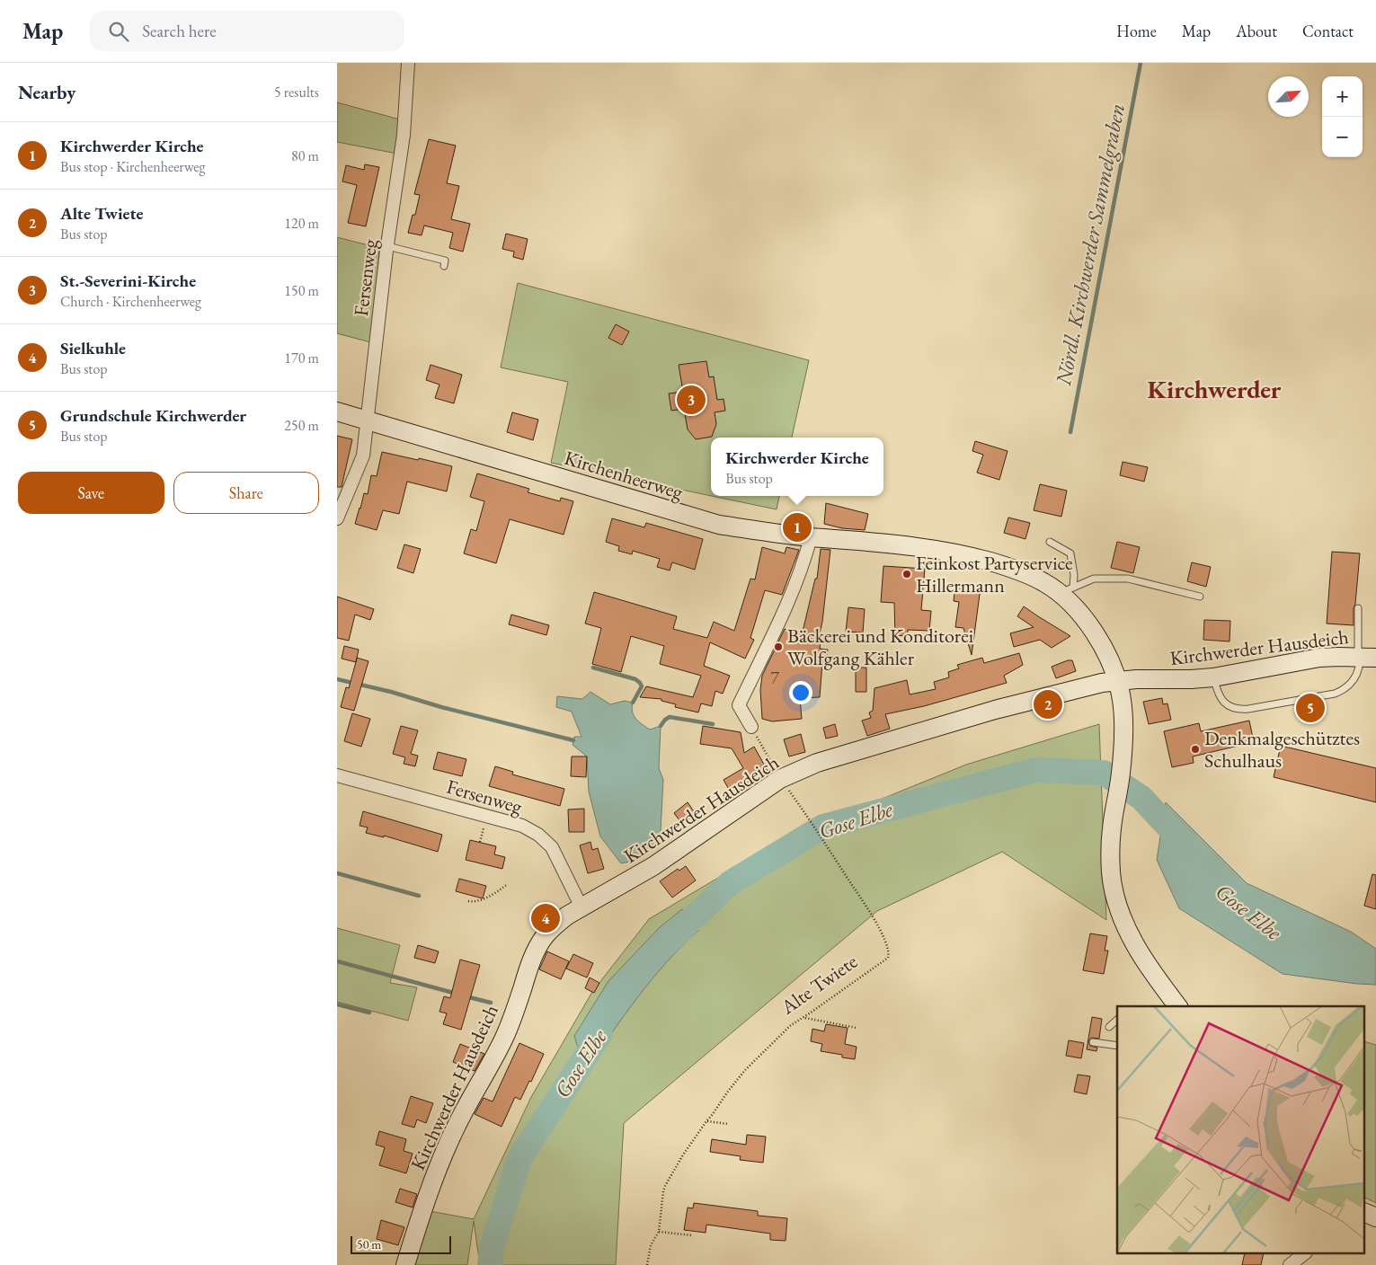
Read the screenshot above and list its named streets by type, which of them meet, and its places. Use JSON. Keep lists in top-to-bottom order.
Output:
{
  "streets": {
    "street": ["Fersenweg", "Kirchenheerweg", "Kirchwerder Hausdeich"],
    "path": ["Alte Twiete"]
  },
  "crossings": [
    ["Fersenweg", "Kirchenheerweg"],
    ["Fersenweg", "Kirchwerder Hausdeich"],
    ["Kirchenheerweg", "Kirchwerder Hausdeich"],
    ["Kirchwerder Hausdeich", "Alte Twiete"]
  ],
  "districts": ["Kirchwerder"],
  "water": ["Nördl. Kirchwerder Sammelgraben", "Gose Elbe"],
  "places": ["Feinkost Partyservice Hillermann", "Bäckerei und Konditorei Wolfgang Kähler", "Denkmalgeschütztes Schulhaus"],
  "house_numbers": ["7"],
  "scale_bar": "50 m",
  "north": "top right",
  "page": {
    "header": "Map",
    "search": "Search here",
    "nav": [
      "Home",
      "Map",
      "About",
      "Contact"
    ],
    "heading": ["Nearby", "5 results"],
    "map_buttons": ["+", "−"],
    "list": [
      {
        "mark": "1",
        "name": "Kirchwerder Kirche",
        "note": "Bus stop · Kirchenheerweg",
        "value": "80 m"
      },
      {
        "mark": "2",
        "name": "Alte Twiete",
        "note": "Bus stop",
        "value": "120 m"
      },
      {
        "mark": "3",
        "name": "St.-Severini-Kirche",
        "note": "Church · Kirchenheerweg",
        "value": "150 m"
      },
      {
        "mark": "4",
        "name": "Sielkuhle",
        "note": "Bus stop",
        "value": "170 m"
      },
      {
        "mark": "5",
        "name": "Grundschule Kirchwerder",
        "note": "Bus stop",
        "value": "250 m"
      }
    ],
    "pins": [
      "3",
      "1",
      "2",
      "5",
      "4"
    ],
    "popup": ["Kirchwerder Kirche", "Bus stop"],
    "buttons": ["Save", "Share"],
    "scale": "50 m"
  }
}
